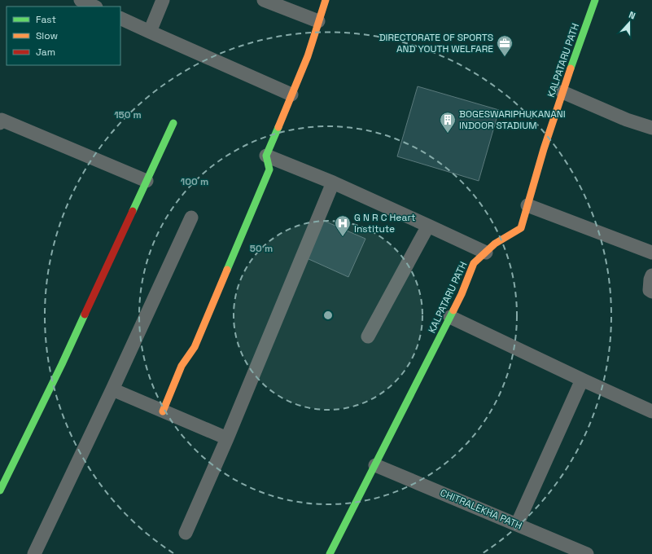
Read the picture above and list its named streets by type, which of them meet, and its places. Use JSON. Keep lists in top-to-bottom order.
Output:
{
  "streets": {
    "street": ["KALPATARU PATH", "CHITRALEKHA PATH"]
  },
  "crossings": [
    ["KALPATARU PATH", "CHITRALEKHA PATH"]
  ],
  "places": {
    "office": ["DIRECTORATE OF SPORTS AND YOUTH WELFARE"],
    "building": ["BOGESWARIPHUKANANI INDOOR STADIUM"],
    "hospital": ["G N R C Heart Institute"]
  },
  "legend": ["Fast", "Slow", "Jam"],
  "north": "top",
  "rings": ["150 m", "100 m", "50 m"]
}
